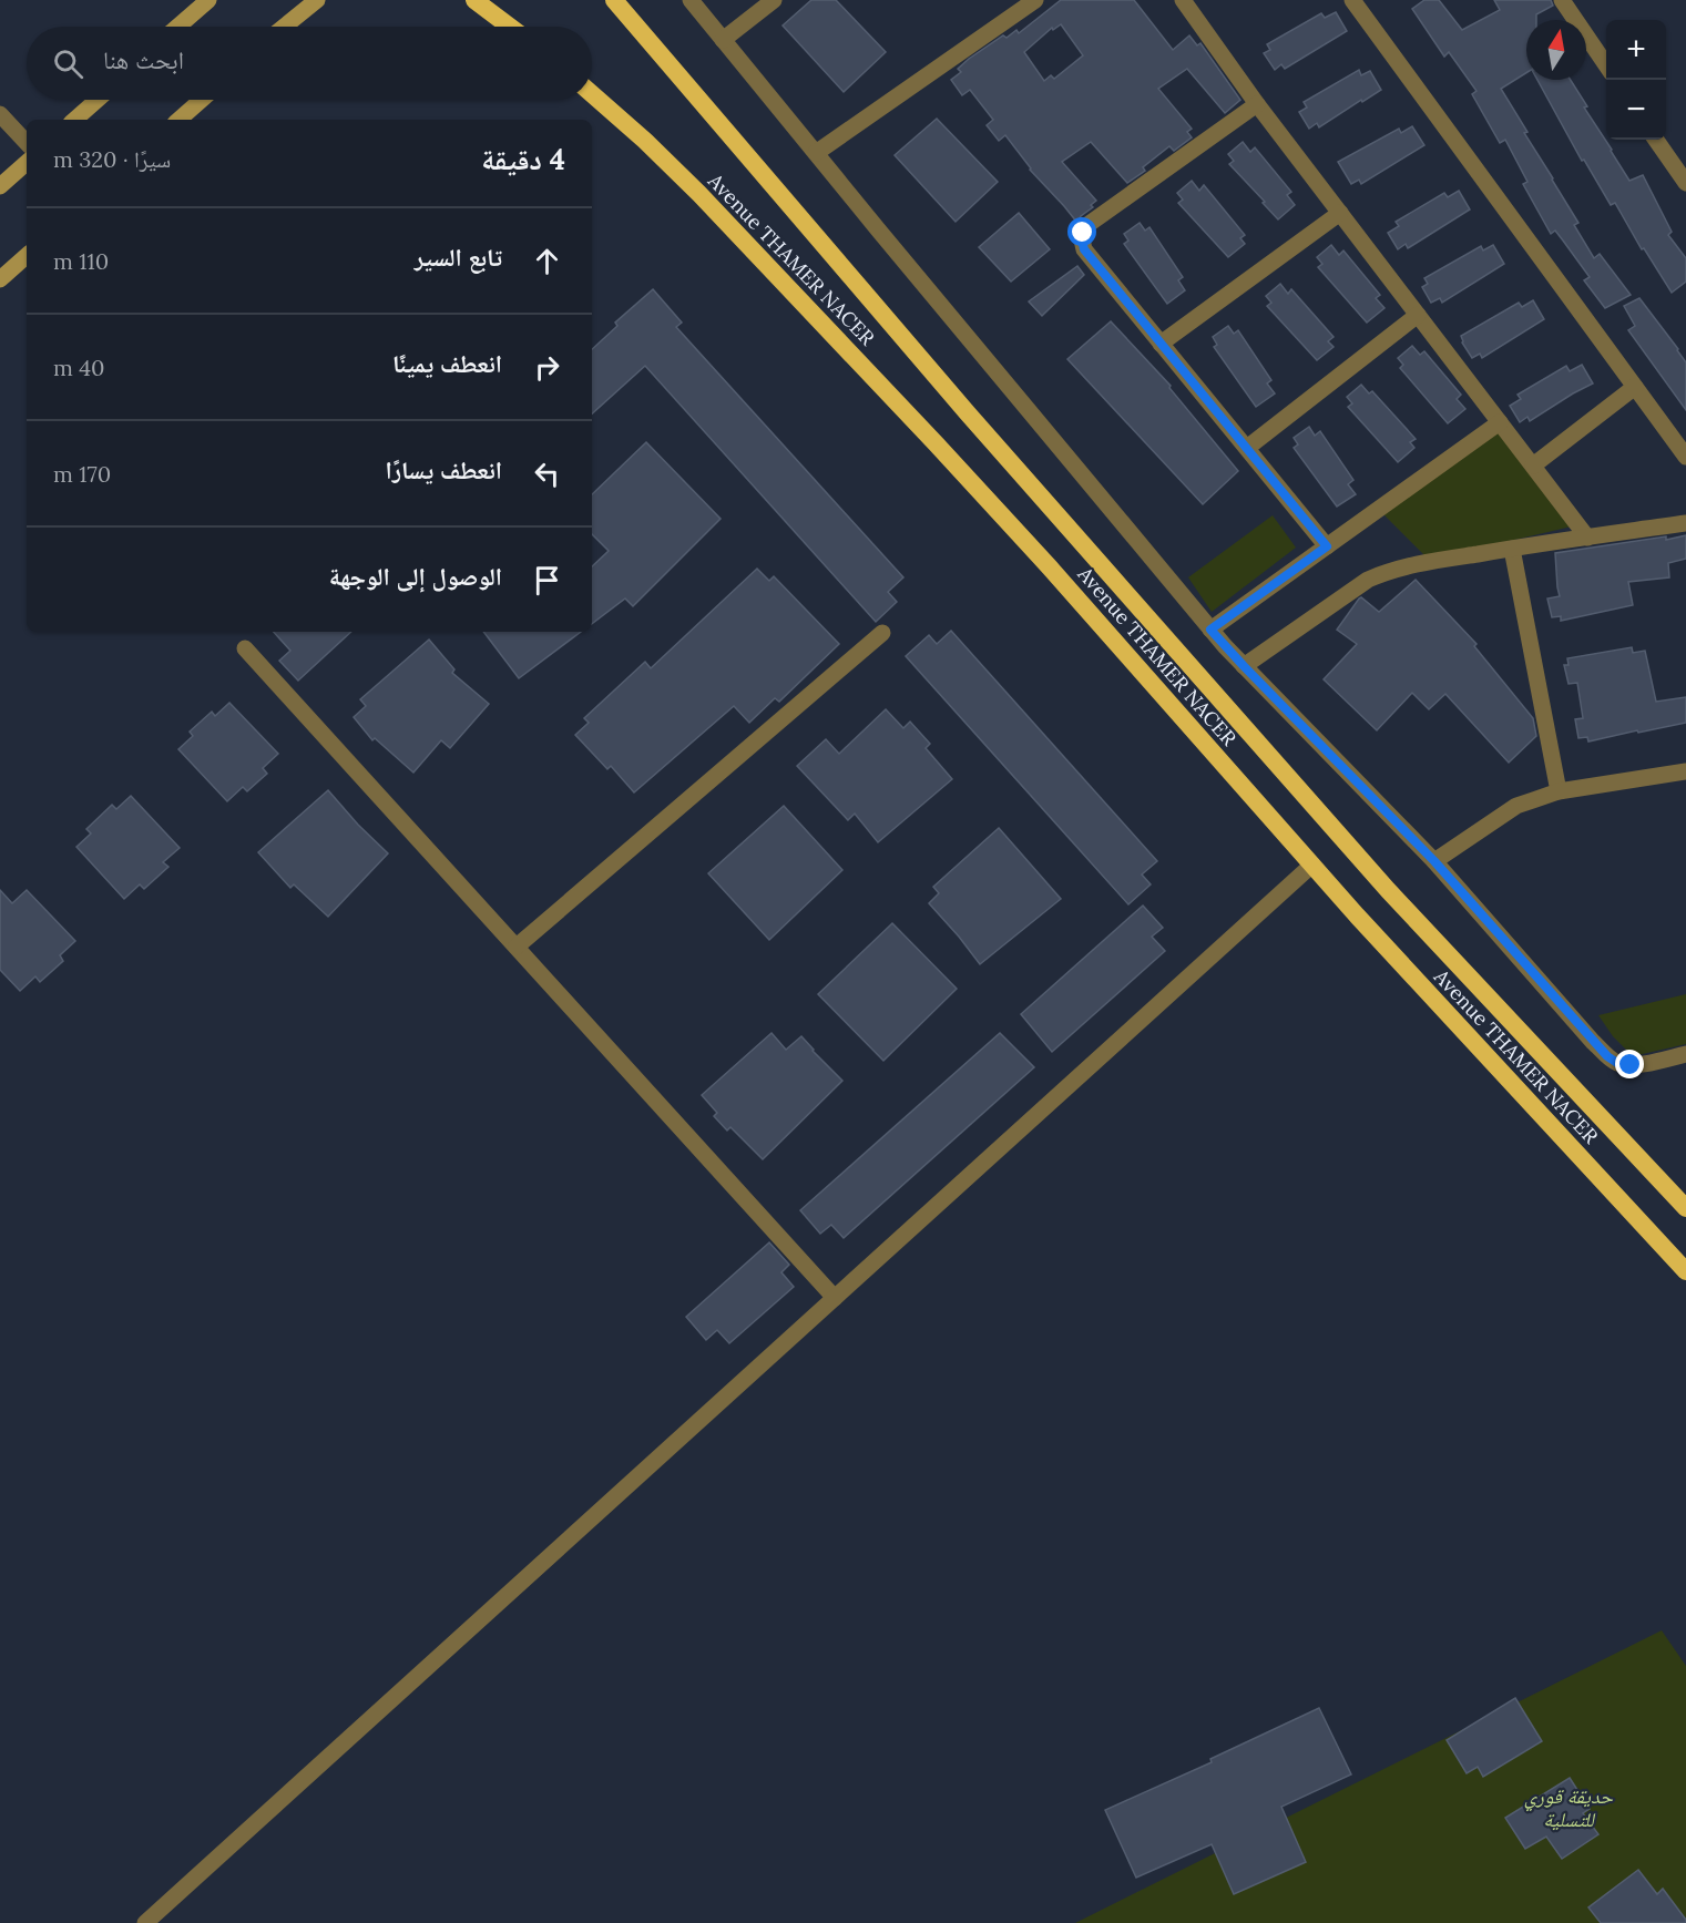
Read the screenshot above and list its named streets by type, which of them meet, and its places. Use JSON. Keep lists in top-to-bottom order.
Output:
{
  "streets": {
    "highway": ["Avenue THAMER NACER"]
  },
  "parks": ["حديقة قوري للتسلية"],
  "north": "top",
  "page": {
    "map_buttons": ["+", "−"],
    "search": "ابحث هنا",
    "heading": ["4 دقيقة", "سيرًا · 320 m"],
    "list": [
      ["تابع السير", "110 m"],
      ["انعطف يمينًا", "40 m"],
      ["انعطف يسارًا", "170 m"],
      "الوصول إلى الوجهة"
    ]
  }
}
